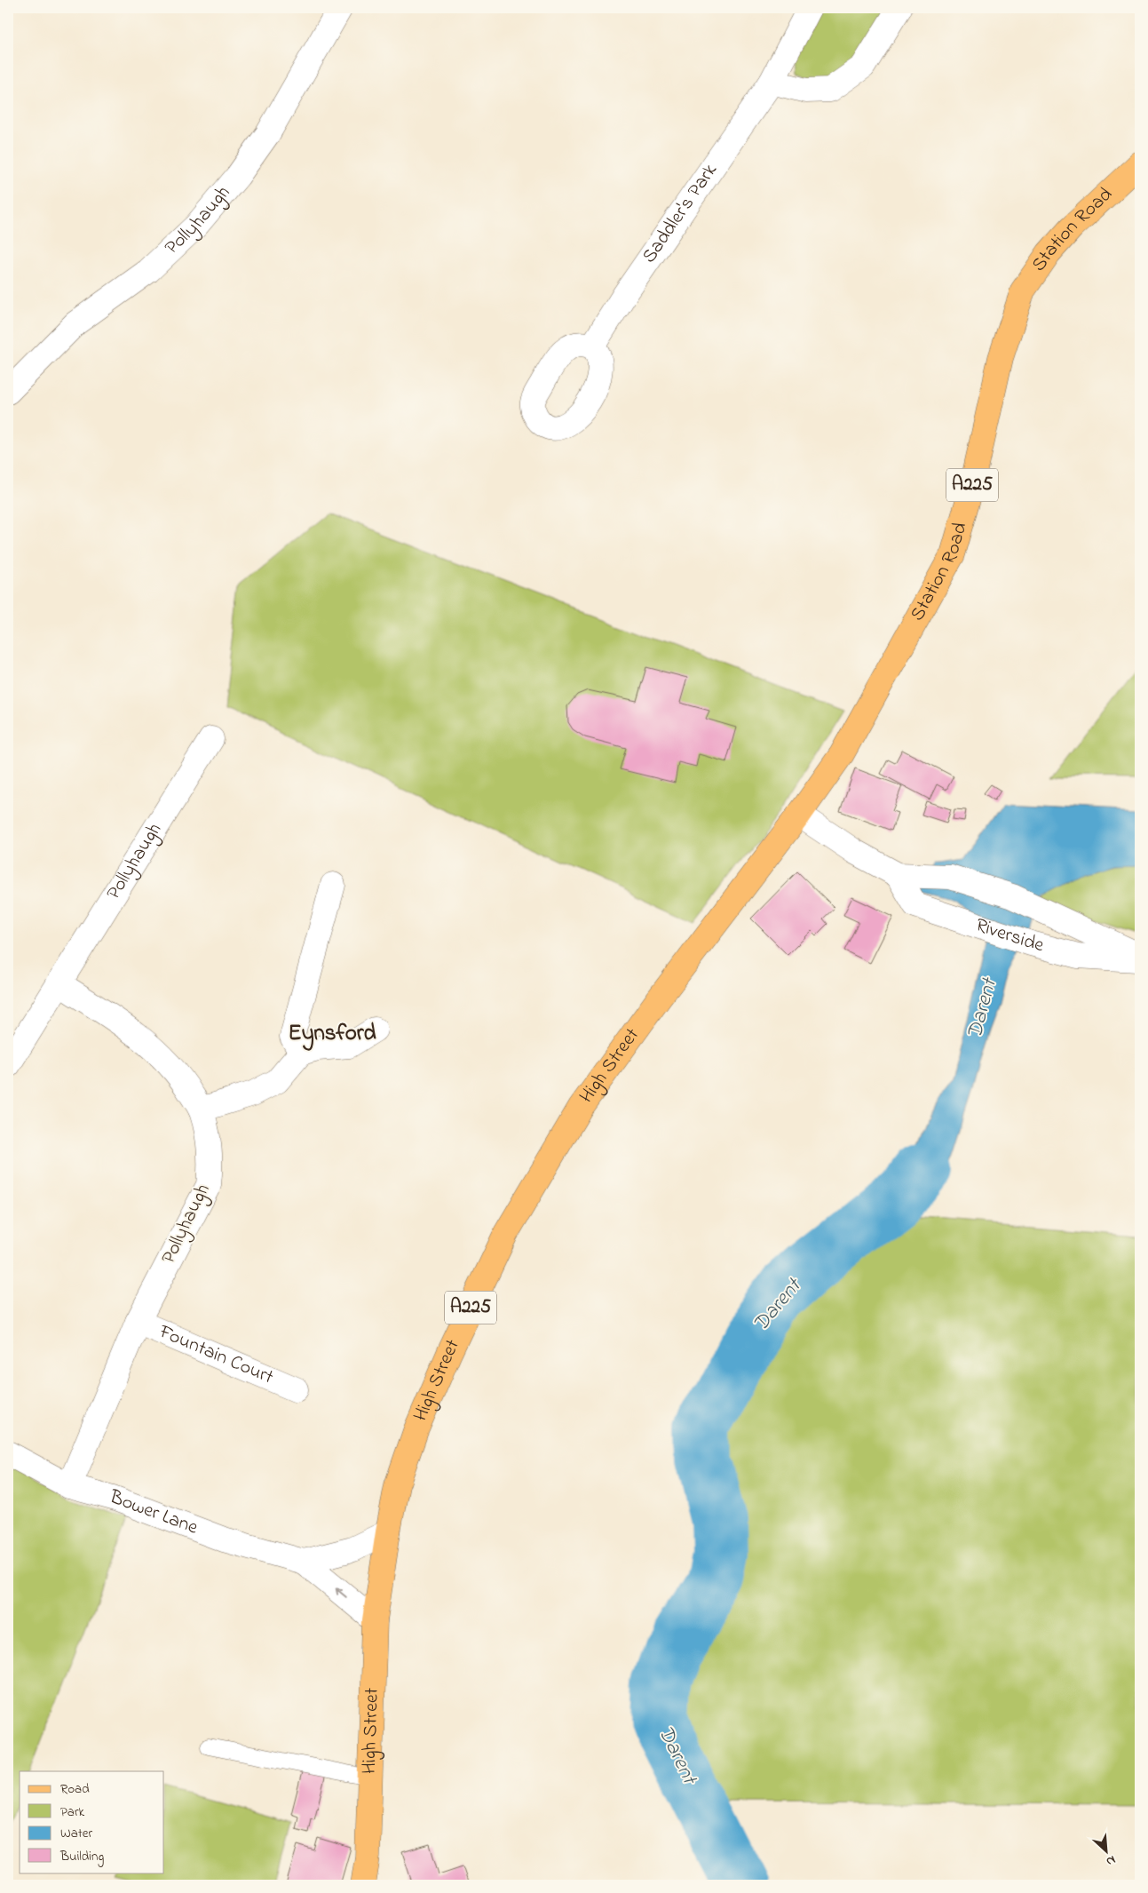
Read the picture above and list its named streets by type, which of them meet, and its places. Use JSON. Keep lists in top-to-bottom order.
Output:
{
  "streets": {
    "main road": ["Station Road", "A225", "High Street"],
    "street": [
      "Saddler's Park",
      "Pollyhaugh",
      "Riverside",
      "Fountain Court",
      "Bower Lane"
    ]
  },
  "crossings": [
    ["Pollyhaugh", "Fountain Court"],
    ["Pollyhaugh", "Bower Lane"],
    ["Station Road", "Riverside"],
    ["Station Road", "High Street"],
    ["Riverside", "High Street"],
    ["High Street", "Bower Lane"]
  ],
  "districts": ["Eynsford"],
  "water": ["Darent"],
  "legend": [
    "Road",
    "Park",
    "Water",
    "Building"
  ],
  "north": "bottom right"
}
